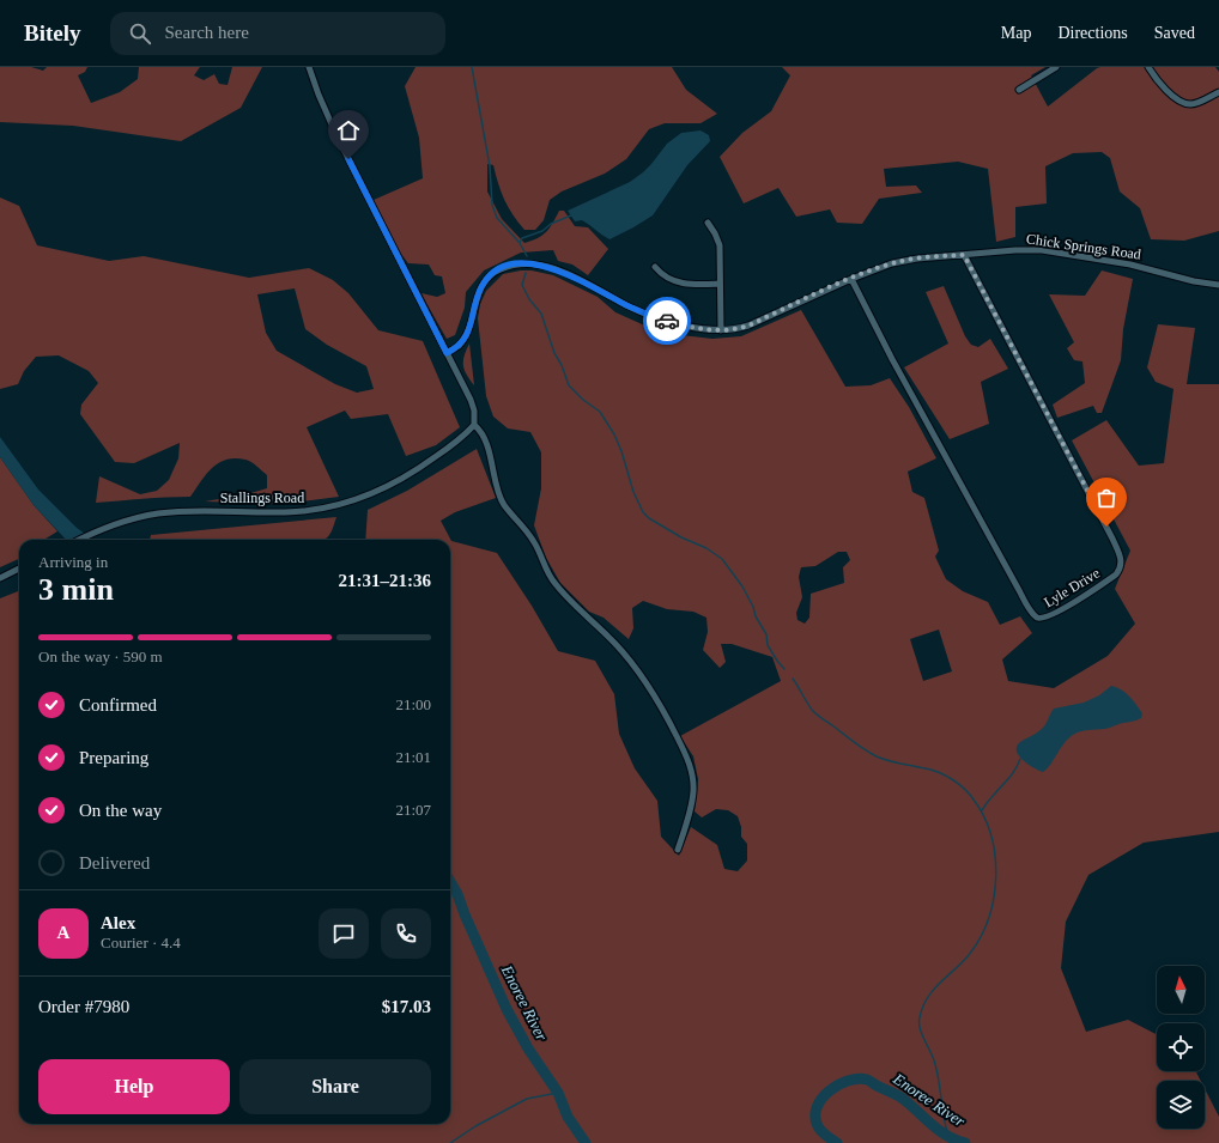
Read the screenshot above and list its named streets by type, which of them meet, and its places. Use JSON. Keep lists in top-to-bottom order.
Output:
{
  "streets": {
    "street": ["Chick Springs Road", "Stallings Road", "Lyle Drive"]
  },
  "crossings": [
    ["Chick Springs Road", "Lyle Drive"]
  ],
  "water": ["Enoree River"],
  "north": "top",
  "page": {
    "header": "Bitely",
    "search": "Search here",
    "nav": ["Map", "Directions", "Saved"],
    "heading": ["3 min", "Arriving in", "21:31–21:36"],
    "panel": [
      "Alex",
      "Courier · 4.4",
      "Order #7980",
      "$17.03"
    ],
    "bar": "On the way · 590 m",
    "list": [
      ["Confirmed", "21:00"],
      ["Preparing", "21:01"],
      ["On the way", "21:07"],
      "Delivered"
    ],
    "round": "A",
    "buttons": ["Help", "Share"]
  }
}
